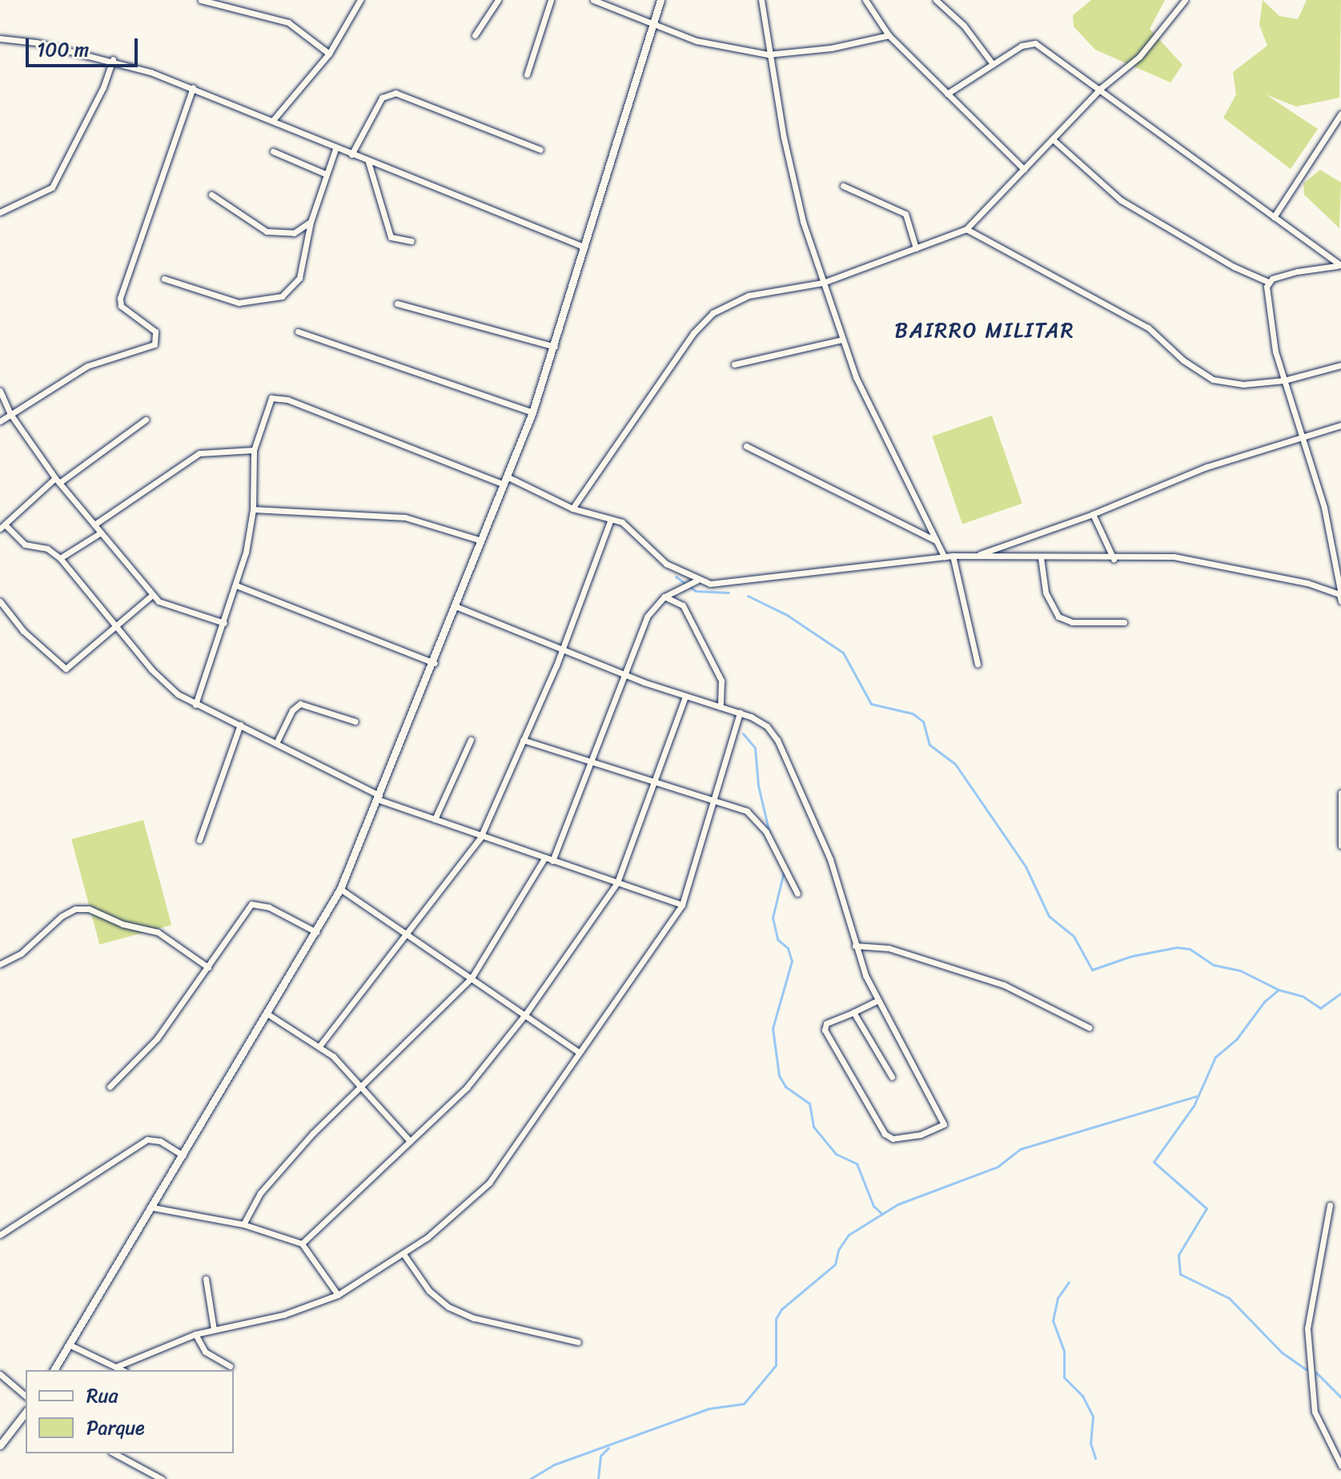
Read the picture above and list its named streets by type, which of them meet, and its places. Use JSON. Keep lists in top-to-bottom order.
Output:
{
  "districts": ["BAIRRO MILITAR"],
  "legend": ["Rua", "Parque"],
  "scale_bar": "100 m"
}
